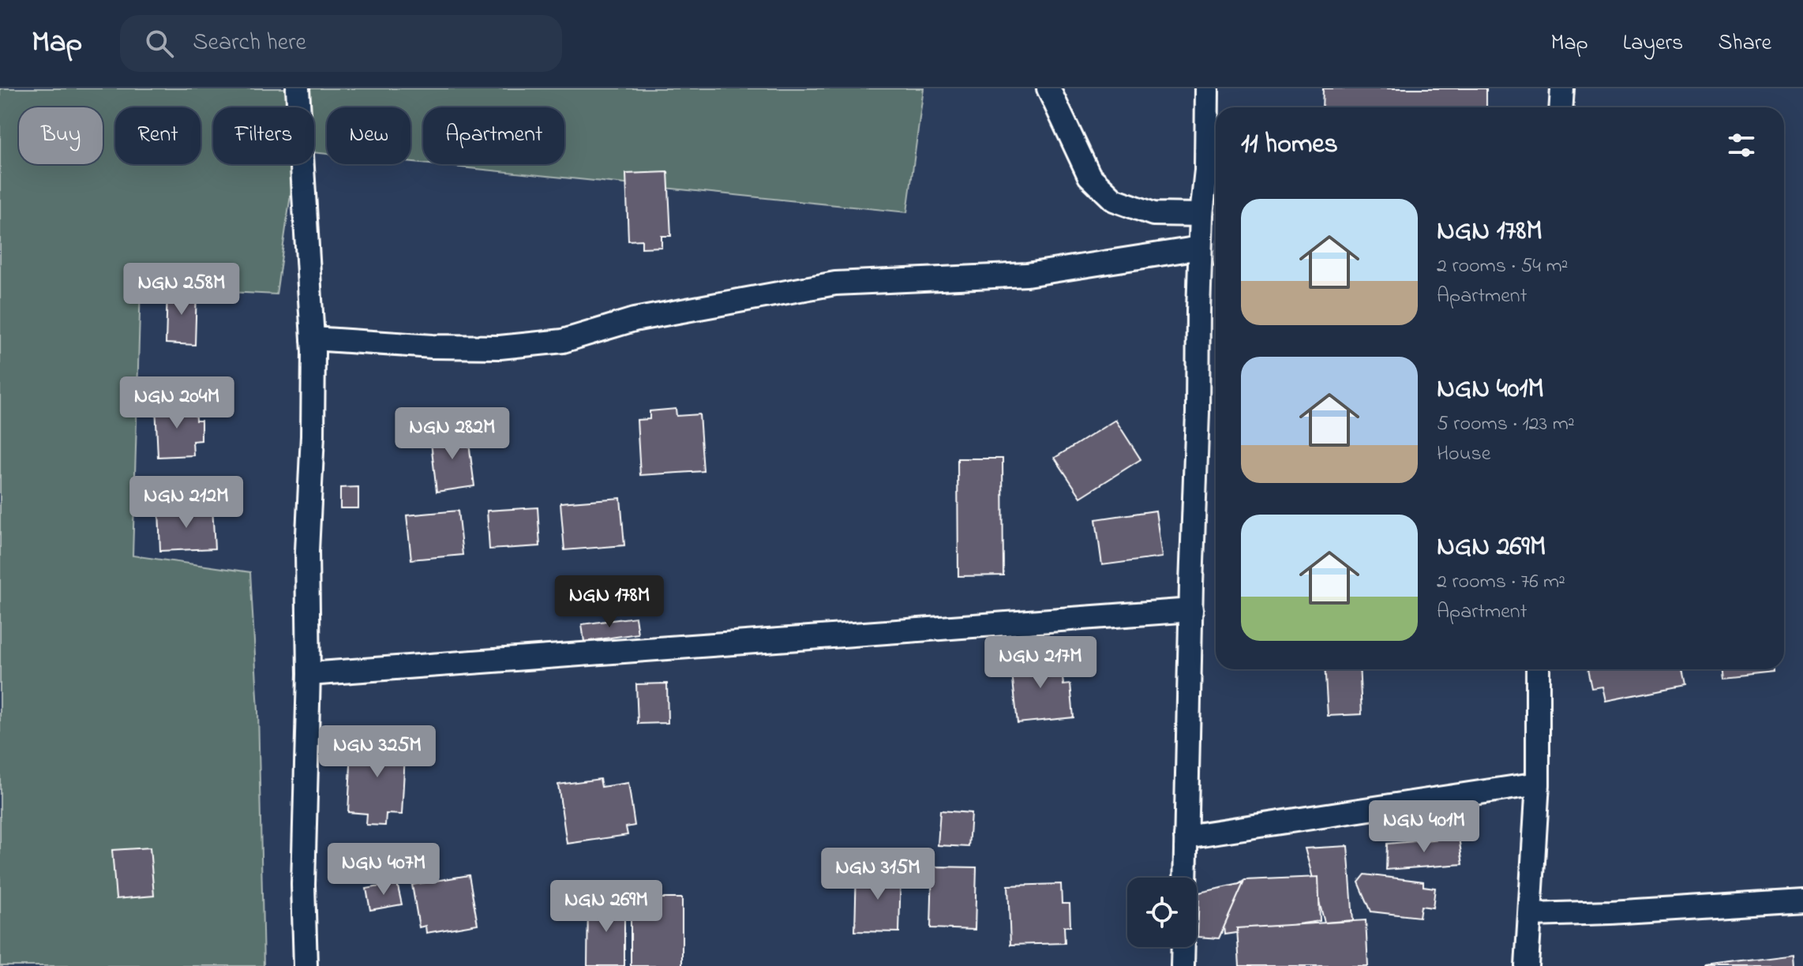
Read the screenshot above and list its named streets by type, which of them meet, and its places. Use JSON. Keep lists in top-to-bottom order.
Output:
{
  "page": {
    "header": "Map",
    "search": "Search here",
    "nav": ["Map", "Layers", "Share"],
    "chip": [
      "Buy",
      "Rent",
      "Filters",
      "New",
      "Apartment"
    ],
    "heading": "11 homes",
    "list": [
      {
        "name": "NGN 178M",
        "note": "2 rooms · 54 m² · Apartment"
      },
      {
        "name": "NGN 401M",
        "note": "5 rooms · 123 m² · House"
      },
      {
        "name": "NGN 269M",
        "note": "2 rooms · 76 m² · Apartment"
      }
    ],
    "price": [
      "NGN 258M",
      "NGN 204M",
      "NGN 282M",
      "NGN 212M",
      "NGN 178M",
      "NGN 217M",
      "NGN 325M",
      "NGN 401M",
      "NGN 407M",
      "NGN 315M",
      "NGN 269M"
    ]
  }
}
